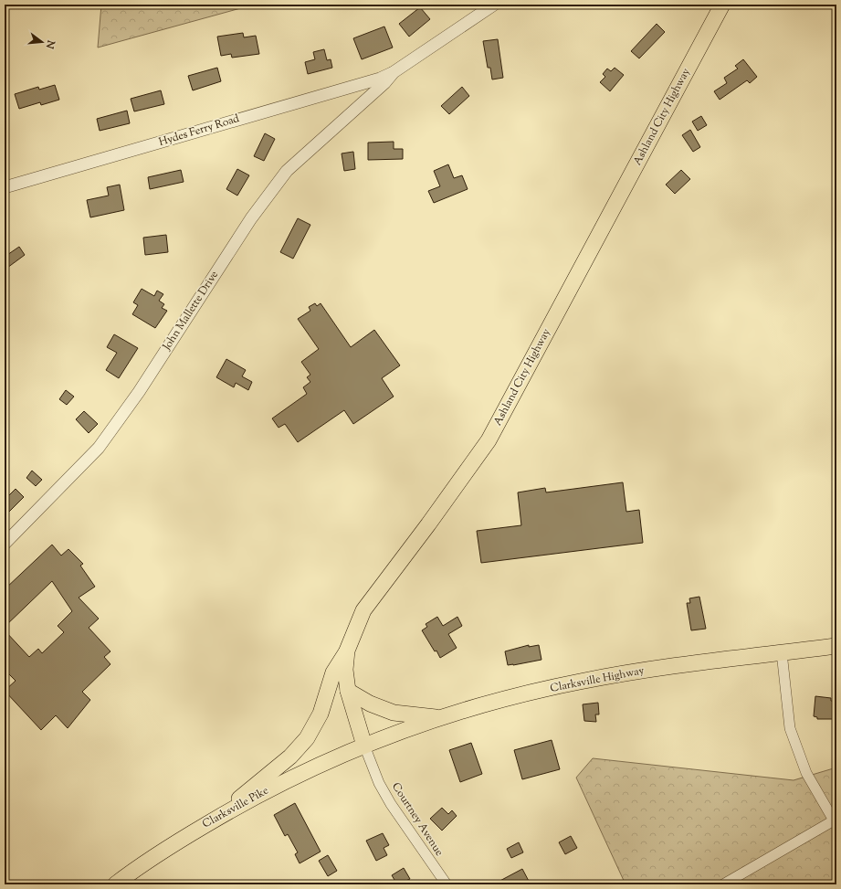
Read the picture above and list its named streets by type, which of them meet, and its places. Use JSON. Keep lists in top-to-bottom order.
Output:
{
  "streets": {
    "main road": ["Ashland City Highway", "Clarksville Highway", "Clarksville Pike"],
    "street": ["Hydes Ferry Road", "John Mallette Drive", "Courtney Avenue"]
  },
  "crossings": [
    ["Ashland City Highway", "Clarksville Highway"],
    ["Ashland City Highway", "Clarksville Pike"],
    ["Ashland City Highway", "Courtney Avenue"],
    ["Hydes Ferry Road", "John Mallette Drive"],
    ["Clarksville Highway", "Clarksville Pike"],
    ["Clarksville Highway", "Courtney Avenue"],
    ["Clarksville Pike", "Courtney Avenue"]
  ],
  "north": "right"
}
